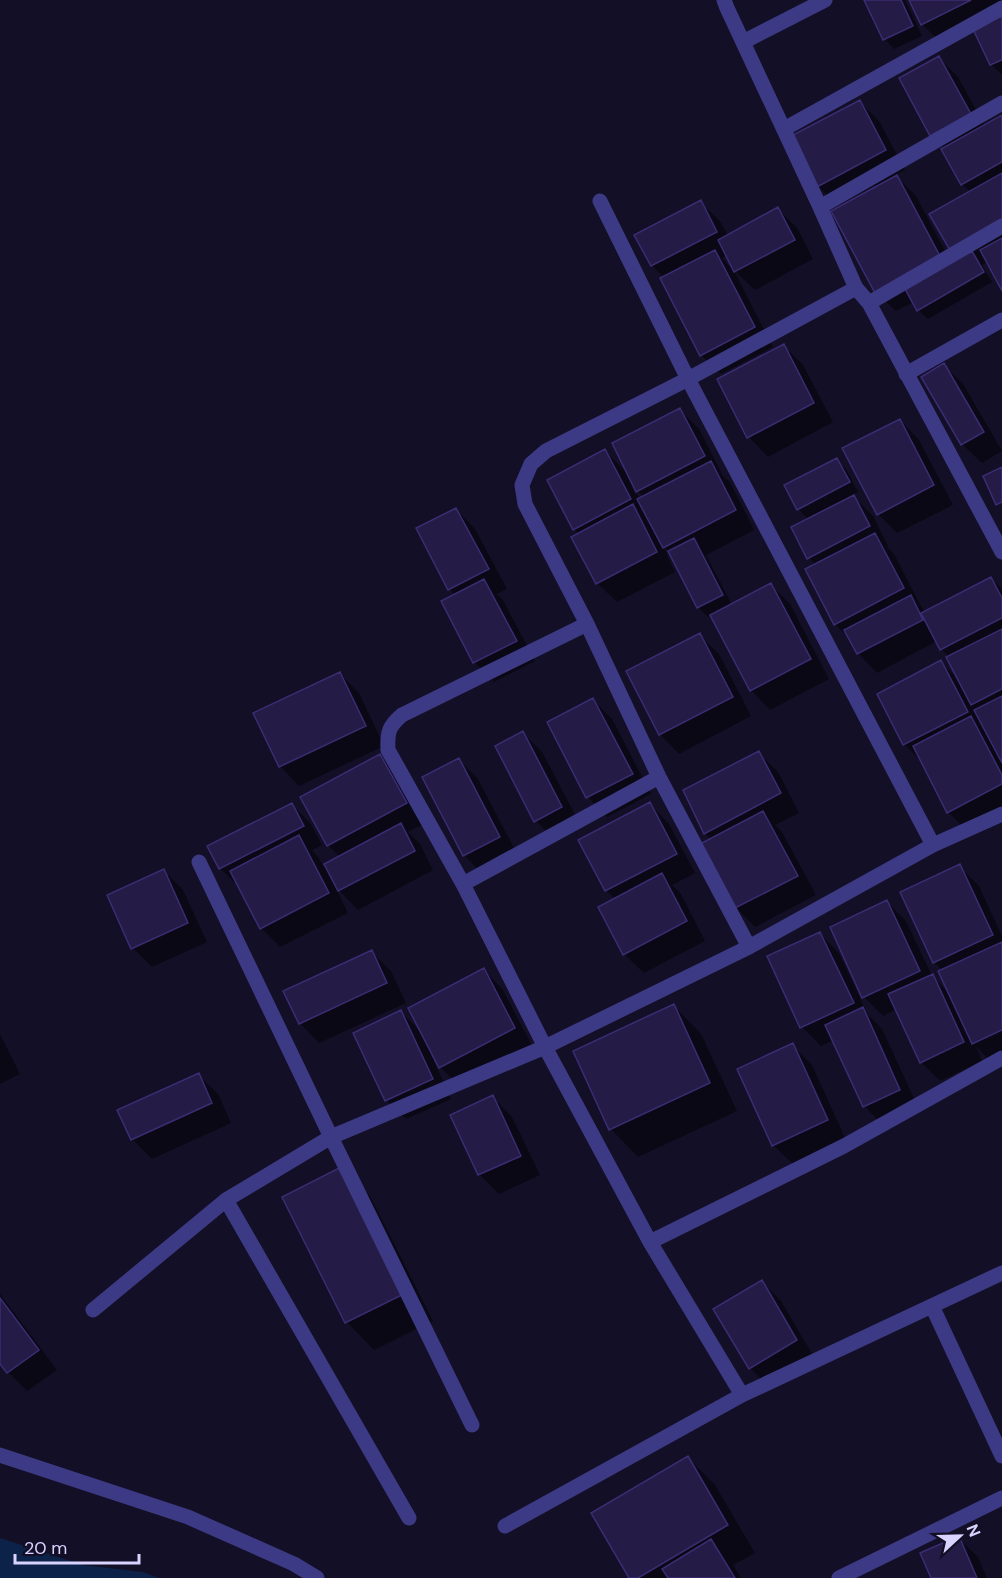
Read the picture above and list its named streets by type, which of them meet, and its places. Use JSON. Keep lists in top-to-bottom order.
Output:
{
  "scale_bar": "20 m",
  "north": "right"
}
